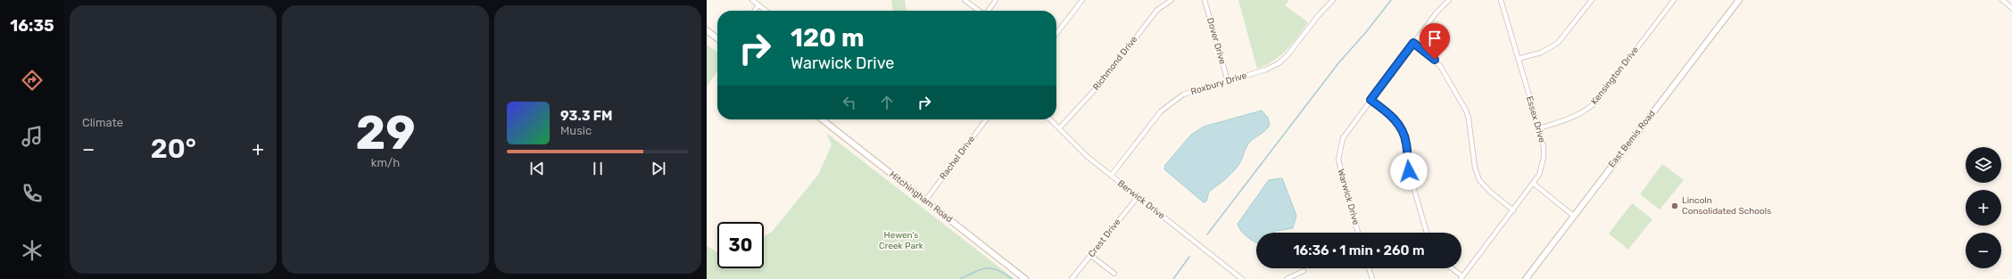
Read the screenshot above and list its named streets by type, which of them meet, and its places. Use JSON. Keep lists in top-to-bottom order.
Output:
{
  "streets": {
    "street": [
      "Dover Drive",
      "Richmond Drive",
      "Kensington Drive",
      "Roxbury Drive",
      "Essex Drive",
      "East Bemis Road",
      "Rachel Drive",
      "Hitchingham Road",
      "Warwick Drive",
      "Berwick Drive",
      "Crest Drive"
    ]
  },
  "crossings": [
    ["Dover Drive", "Roxbury Drive"],
    ["Richmond Drive", "Berwick Drive"],
    ["Kensington Drive", "Essex Drive"],
    ["Roxbury Drive", "Berwick Drive"],
    ["Rachel Drive", "Hitchingham Road"],
    ["Berwick Drive", "Crest Drive"]
  ],
  "parks": ["Hewen's Creek Park"],
  "places": ["Lincoln Consolidated Schools"],
  "page": {
    "tabs": "16:35",
    "tile": [
      "Climate",
      ["29", "km/h"]
    ],
    "turn": ["120 m", "Warwick Drive"],
    "song": ["93.3 FM", "Music"],
    "heat": ["−", "20°", "+"],
    "map_buttons": ["+", "−"],
    "limit": "30",
    "trip": "16:36 · 1 min · 260 m"
  }
}
